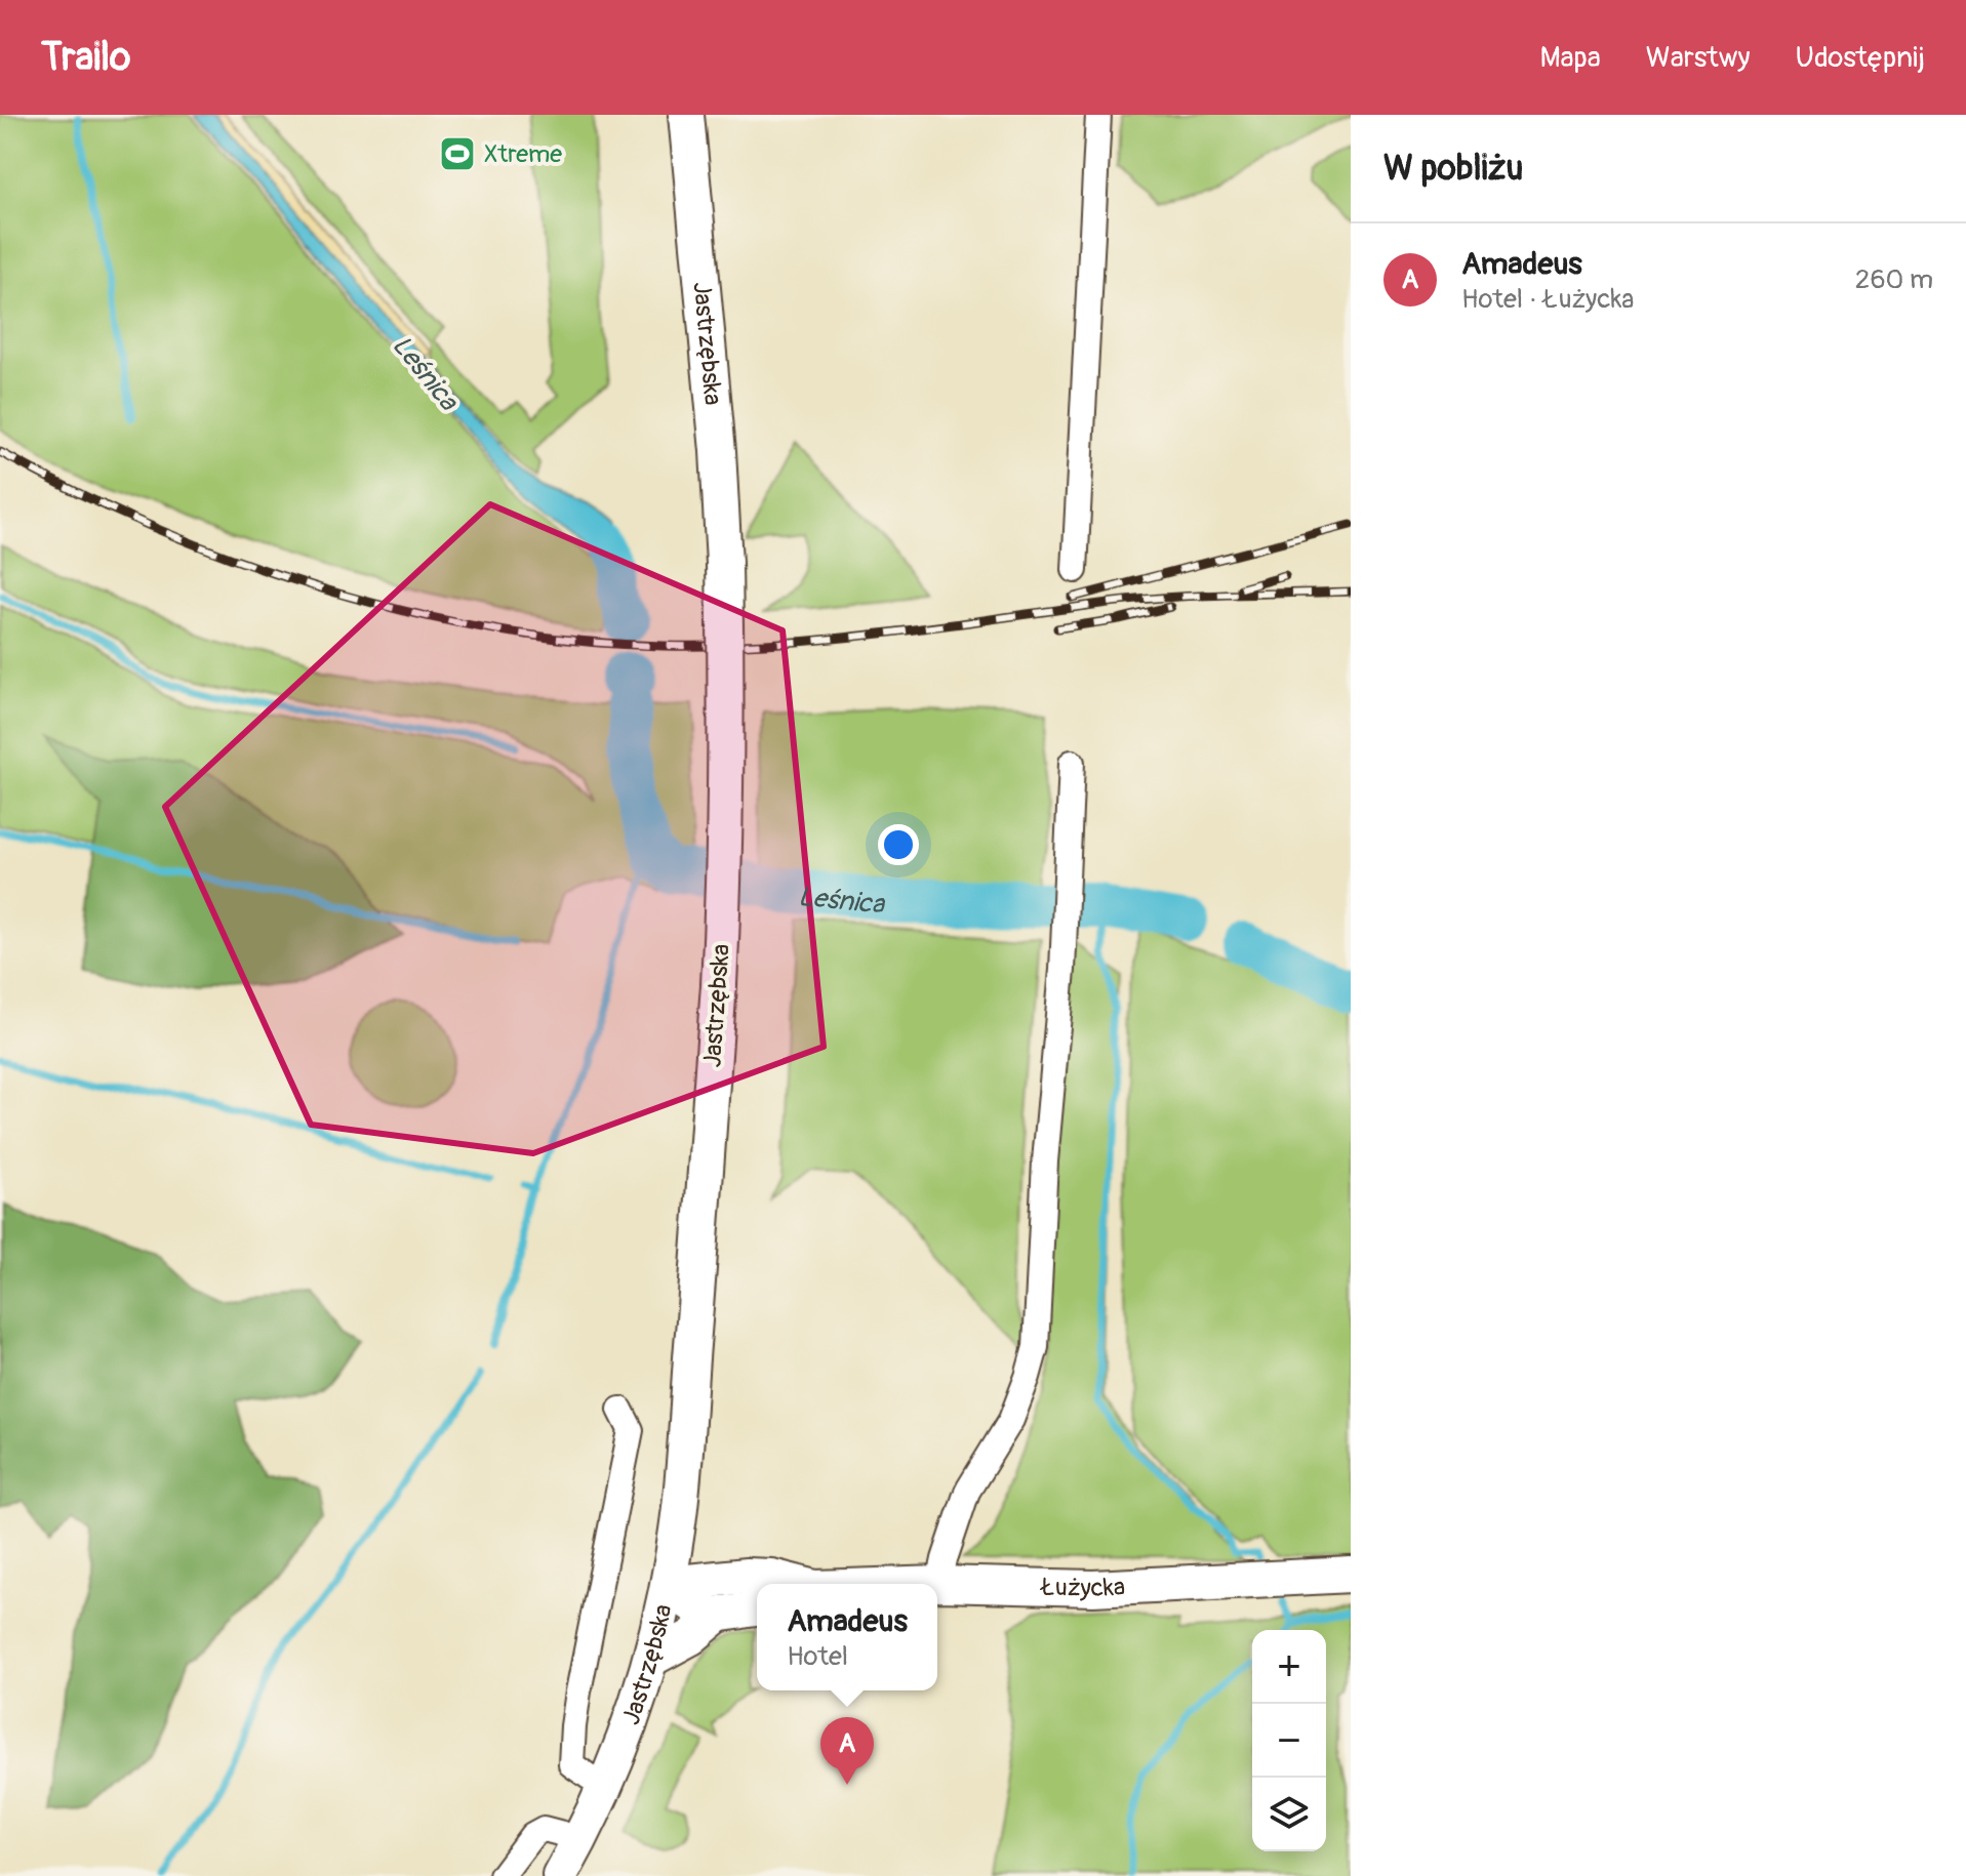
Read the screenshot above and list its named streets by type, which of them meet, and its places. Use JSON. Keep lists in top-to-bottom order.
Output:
{
  "streets": {
    "main road": ["Jastrzębska", "Łużycka"]
  },
  "crossings": [
    ["Jastrzębska", "Łużycka"]
  ],
  "water": ["Leśnica"],
  "places": {
    "sports": ["Xtreme"]
  },
  "page": {
    "header": "Trailo",
    "nav": ["Mapa", "Warstwy", "Udostępnij"],
    "heading": "W pobliżu",
    "list": [
      {
        "mark": "A",
        "name": "Amadeus",
        "note": "Hotel · Łużycka",
        "value": "260 m"
      }
    ],
    "popup": ["Amadeus", "Hotel"],
    "map_buttons": ["+", "−"],
    "pins": "A"
  }
}
